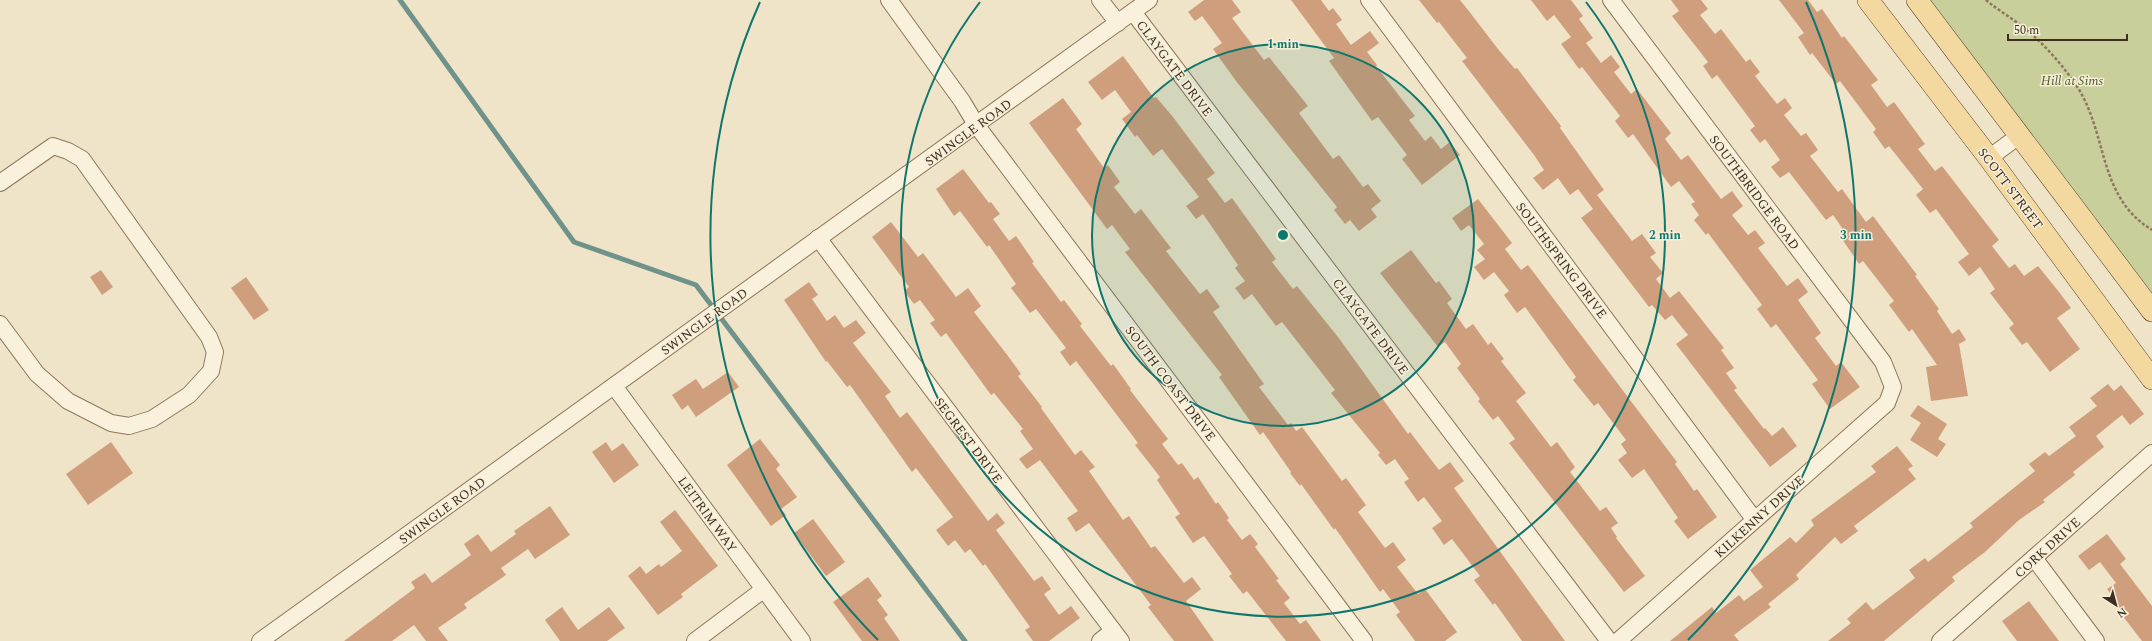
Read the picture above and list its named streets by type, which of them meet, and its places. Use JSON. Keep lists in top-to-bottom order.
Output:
{
  "streets": {
    "main road": ["SCOTT STREET"],
    "street": [
      "CLAYGATE DRIVE",
      "SWINGLE ROAD",
      "SOUTHBRIDGE ROAD",
      "SOUTHSPRING DRIVE",
      "SOUTH COAST DRIVE",
      "SEGREST DRIVE",
      "LEITRIM WAY",
      "KILKENNY DRIVE",
      "CORK DRIVE"
    ]
  },
  "crossings": [
    ["CLAYGATE DRIVE", "SWINGLE ROAD"],
    ["SWINGLE ROAD", "SOUTH COAST DRIVE"],
    ["SWINGLE ROAD", "SEGREST DRIVE"],
    ["SWINGLE ROAD", "LEITRIM WAY"],
    ["SOUTHBRIDGE ROAD", "KILKENNY DRIVE"],
    ["SOUTHSPRING DRIVE", "KILKENNY DRIVE"]
  ],
  "parks": ["Hill at Sims"],
  "scale_bar": "50 m",
  "north": "bottom right",
  "rings": ["1 min", "2 min", "3 min"]
}
